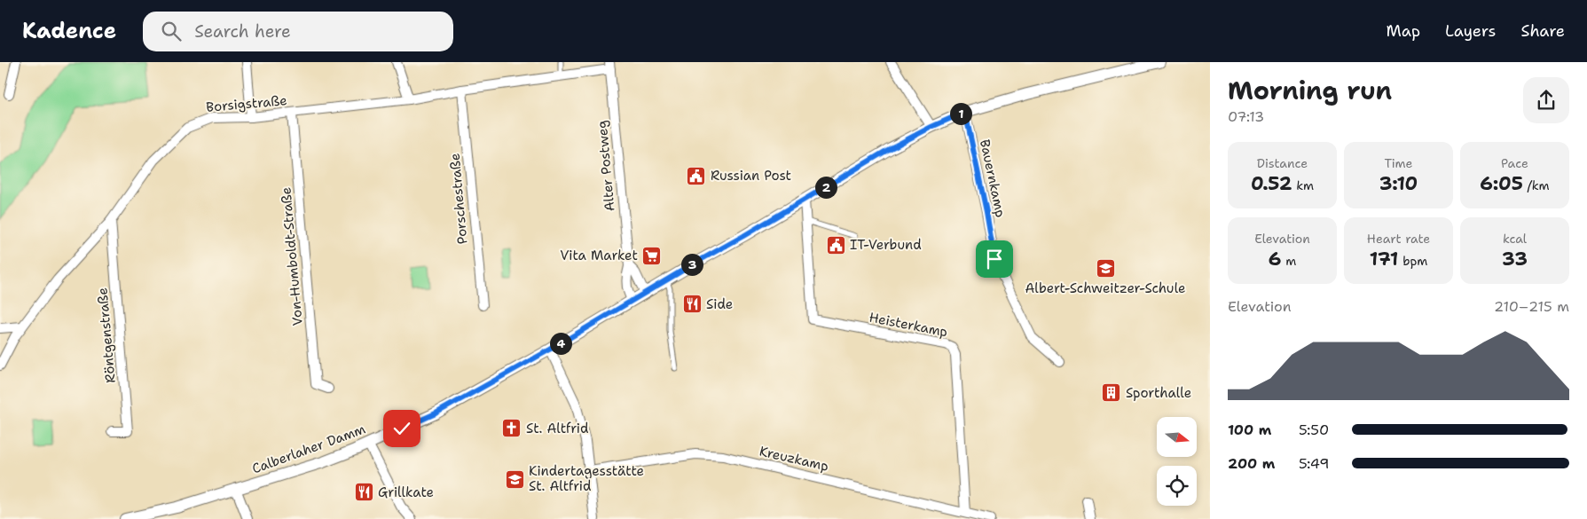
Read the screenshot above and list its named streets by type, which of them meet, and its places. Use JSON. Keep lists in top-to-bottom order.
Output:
{
  "streets": {
    "street": [
      "Borsigstraße",
      "Alter Postweg",
      "Bauernkamp",
      "Porschestraße",
      "Von-Humboldt-Straße",
      "Heisterkamp",
      "Röntgenstraße",
      "Calberlaher Damm",
      "Kreuzkamp"
    ]
  },
  "crossings": [
    ["Borsigstraße", "Alter Postweg"],
    ["Borsigstraße", "Porschestraße"],
    ["Borsigstraße", "Von-Humboldt-Straße"],
    ["Borsigstraße", "Röntgenstraße"],
    ["Alter Postweg", "Calberlaher Damm"],
    ["Bauernkamp", "Calberlaher Damm"],
    ["Heisterkamp", "Calberlaher Damm"],
    ["Heisterkamp", "Kreuzkamp"]
  ],
  "places": {
    "public building": ["Russian Post", "IT-Verbund"],
    "supermarket": ["Vita Market"],
    "school or university": ["Albert-Schweitzer-Schule", "Kindertagesstätte St. Altfrid"],
    "restaurant": ["Side", "Grillkate"],
    "building": ["Sporthalle"],
    "church": ["St. Altfrid"]
  },
  "north": "right",
  "page": {
    "header": "Kadence",
    "search": "Search here",
    "nav": ["Map", "Layers", "Share"],
    "heading": ["Morning run", "07:13"],
    "pins": [
      "1",
      "2",
      "3",
      "4"
    ],
    "stats": [
      ["Distance", "0.52 km"],
      ["Time", "3:10"],
      ["Pace", "6:05 /km"],
      ["Elevation", "6 m"],
      ["Heart rate", "171 bpm"],
      ["kcal", "33"]
    ],
    "chart": ["Elevation", "210–215 m"],
    "list": [
      {
        "name": "100 m",
        "note": "5:50"
      },
      {
        "name": "200 m",
        "note": "5:49"
      }
    ]
  }
}
